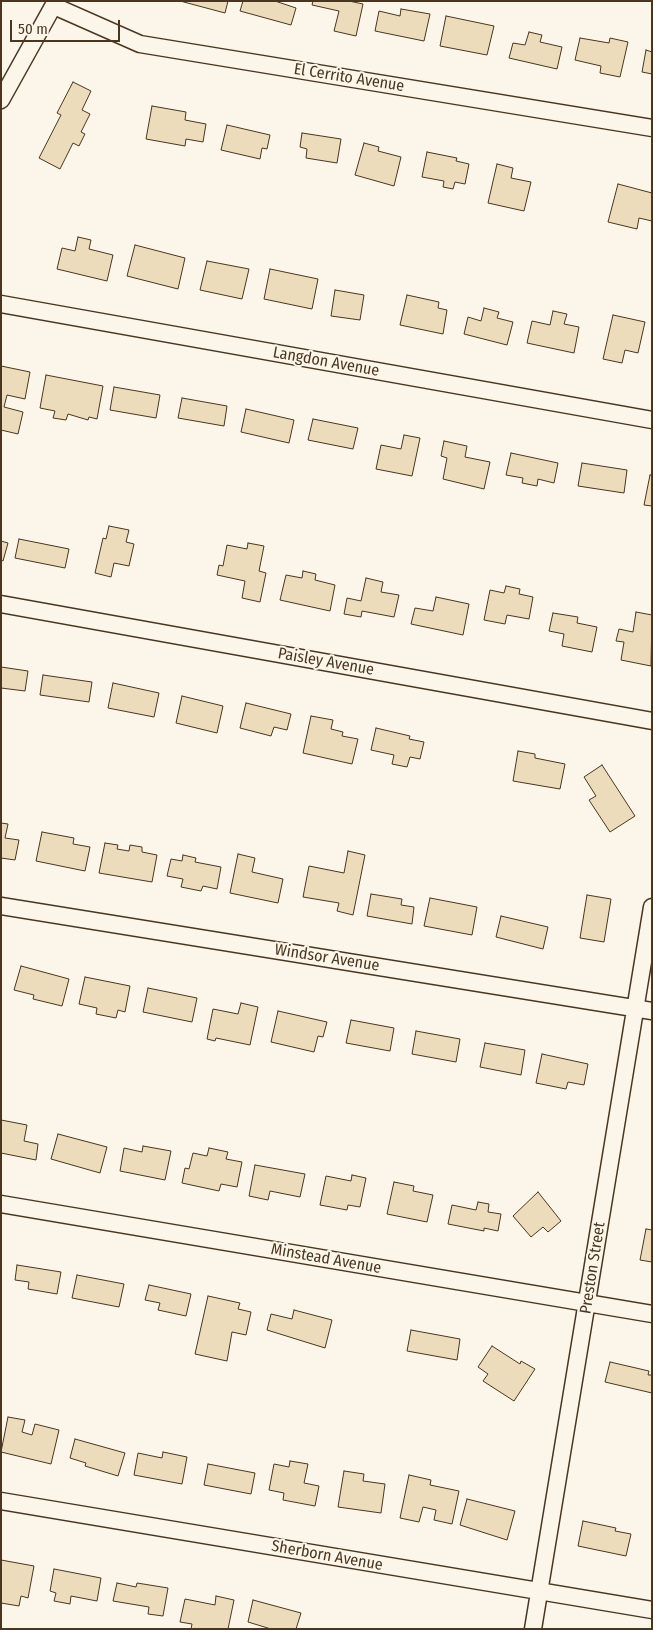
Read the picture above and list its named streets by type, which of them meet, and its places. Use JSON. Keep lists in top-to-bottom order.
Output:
{
  "streets": {
    "street": [
      "El Cerrito Avenue",
      "Langdon Avenue",
      "Paisley Avenue",
      "Windsor Avenue",
      "Minstead Avenue",
      "Preston Street",
      "Sherborn Avenue"
    ]
  },
  "crossings": [
    ["Windsor Avenue", "Preston Street"],
    ["Minstead Avenue", "Preston Street"],
    ["Preston Street", "Sherborn Avenue"]
  ],
  "scale_bar": "50 m"
}
